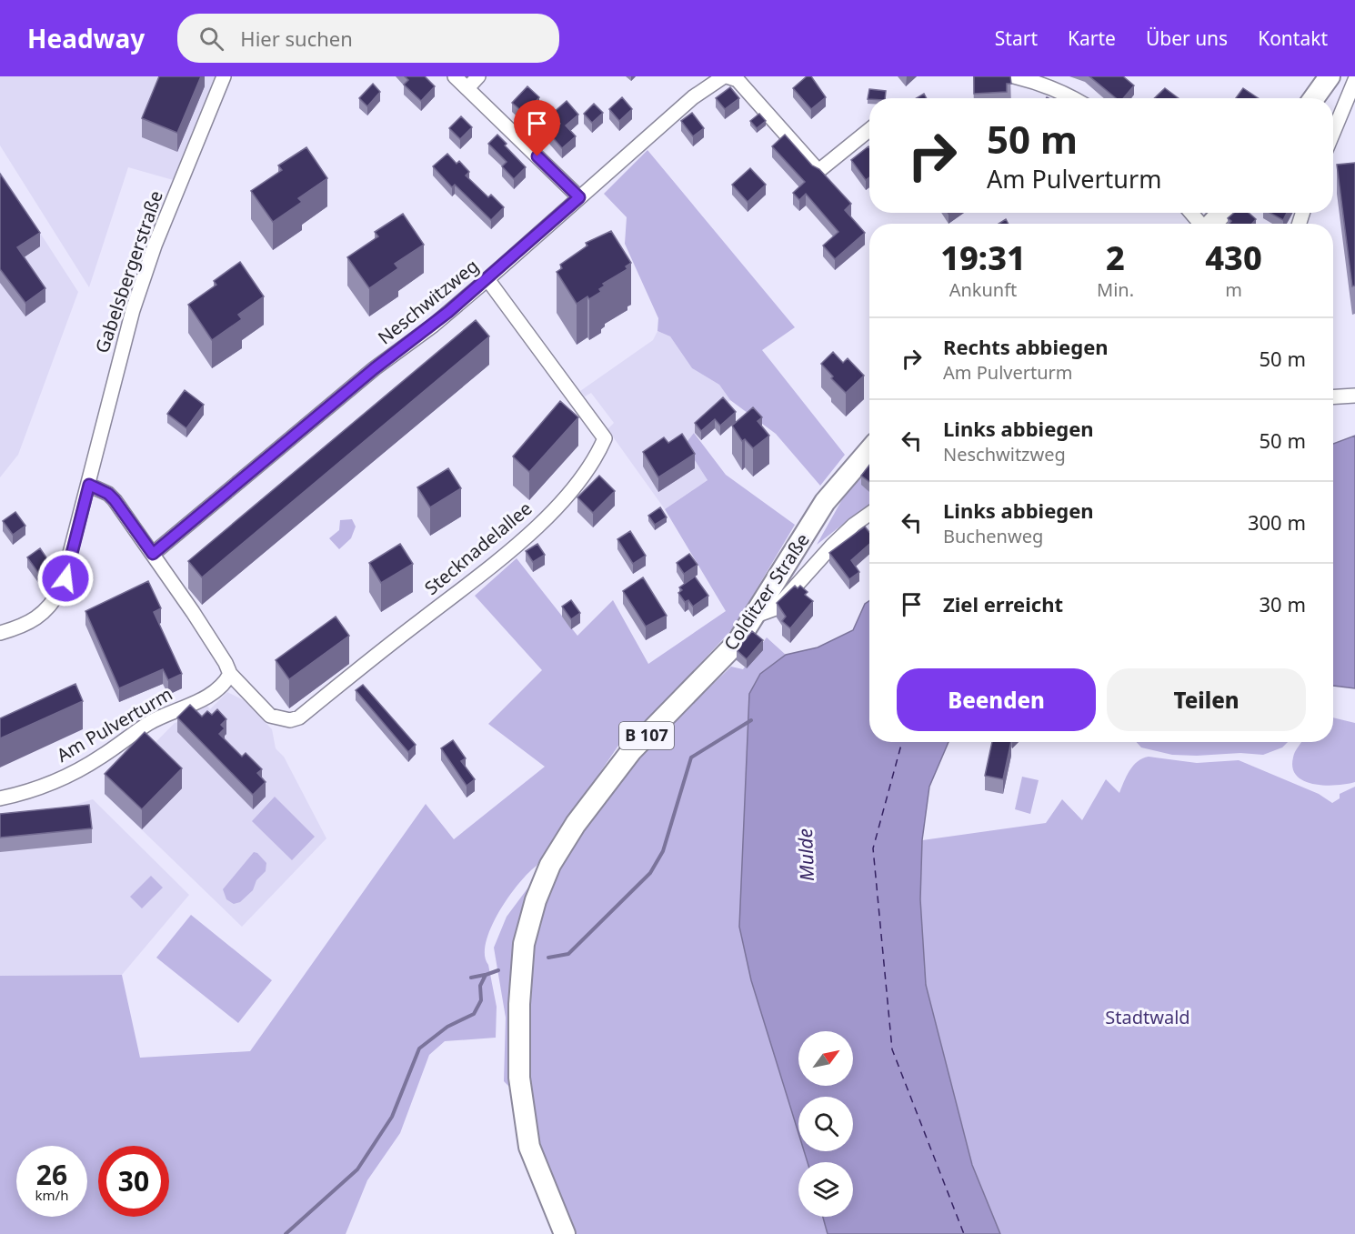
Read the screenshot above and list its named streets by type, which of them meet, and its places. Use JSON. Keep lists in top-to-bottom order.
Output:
{
  "streets": {
    "main road": ["Colditzer Straße", "B 107"],
    "street": [
      "Gabelsbergerstraße",
      "Neschwitzweg",
      "Stecknadelallee",
      "Am Pulverturm"
    ]
  },
  "crossings": [
    ["Neschwitzweg", "Stecknadelallee"],
    ["Stecknadelallee", "Am Pulverturm"]
  ],
  "water": ["Mulde"],
  "parks": ["Stadtwald"],
  "north": "top right",
  "page": {
    "header": "Headway",
    "search": "Hier suchen",
    "nav": [
      "Start",
      "Karte",
      "Über uns",
      "Kontakt"
    ],
    "turn": ["50 m", "Am Pulverturm"],
    "eta": [
      "19:31",
      "Ankunft",
      "2",
      "Min.",
      "430",
      "m"
    ],
    "list": [
      {
        "name": "Rechts abbiegen",
        "note": "Am Pulverturm",
        "value": "50 m"
      },
      {
        "name": "Links abbiegen",
        "note": "Neschwitzweg",
        "value": "50 m"
      },
      {
        "name": "Links abbiegen",
        "note": "Buchenweg",
        "value": "300 m"
      },
      {
        "name": "Ziel erreicht",
        "value": "30 m"
      }
    ],
    "buttons": ["Beenden", "Teilen"],
    "speed": "26 km/h",
    "limit": "30"
  }
}
